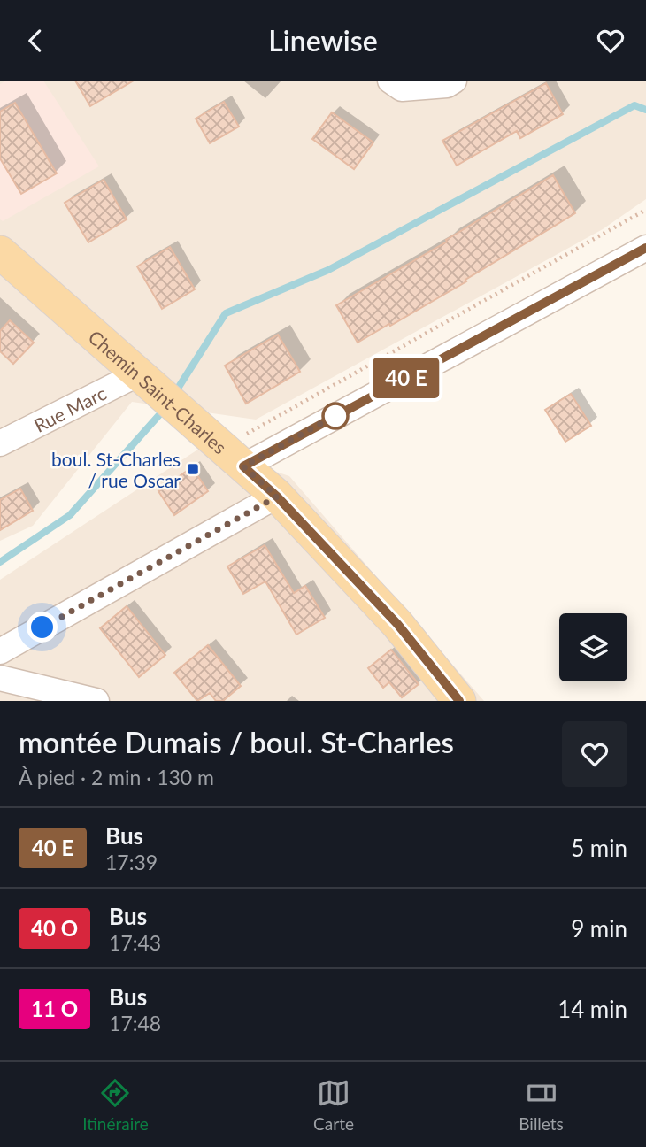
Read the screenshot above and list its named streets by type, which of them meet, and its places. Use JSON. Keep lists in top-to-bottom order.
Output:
{
  "streets": {
    "main road": ["Chemin Saint-Charles"],
    "street": ["Rue Marc"]
  },
  "crossings": [
    ["Chemin Saint-Charles", "Rue Marc"]
  ],
  "places": {
    "transit": ["boul. St-Charles / rue Oscar"]
  },
  "page": {
    "header": "Linewise",
    "on_map": "40 E",
    "heading": ["montée Dumais / boul. St-Charles", "À pied · 2 min · 130 m"],
    "list": [
      {
        "mark": "40 E",
        "name": "Bus",
        "note": "17:39",
        "value": "5 min"
      },
      {
        "mark": "40 O",
        "name": "Bus",
        "note": "17:43",
        "value": "9 min"
      },
      {
        "mark": "11 O",
        "name": "Bus",
        "note": "17:48",
        "value": "14 min"
      }
    ],
    "tabs": ["Itinéraire", "Carte", "Billets"]
  }
}
